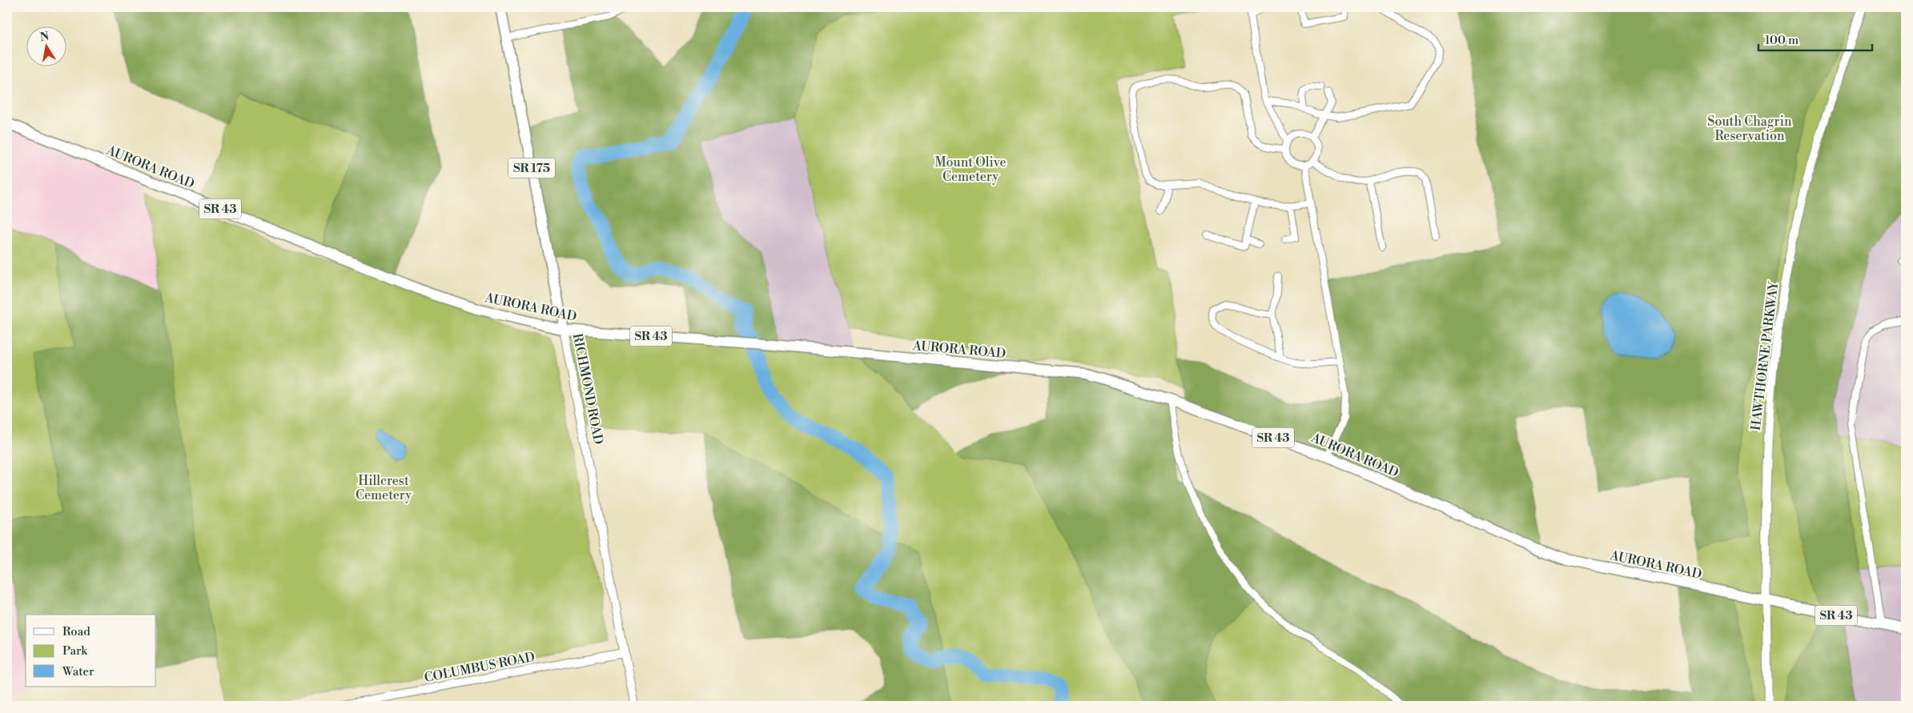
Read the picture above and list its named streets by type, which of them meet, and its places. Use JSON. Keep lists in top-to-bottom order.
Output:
{
  "streets": {
    "main road": [
      "AURORA ROAD",
      "SR 175",
      "SR 43",
      "RICHMOND ROAD"
    ],
    "street": ["HAWTHORNE PARKWAY", "COLUMBUS ROAD"]
  },
  "crossings": [
    ["AURORA ROAD", "HAWTHORNE PARKWAY"],
    ["AURORA ROAD", "RICHMOND ROAD"],
    ["RICHMOND ROAD", "COLUMBUS ROAD"]
  ],
  "parks": ["South Chagrin Reservation", "Mount Olive Cemetery", "Hillcrest Cemetery"],
  "legend": ["Road", "Park", "Water"],
  "scale_bar": "100 m",
  "north": "top"
}
